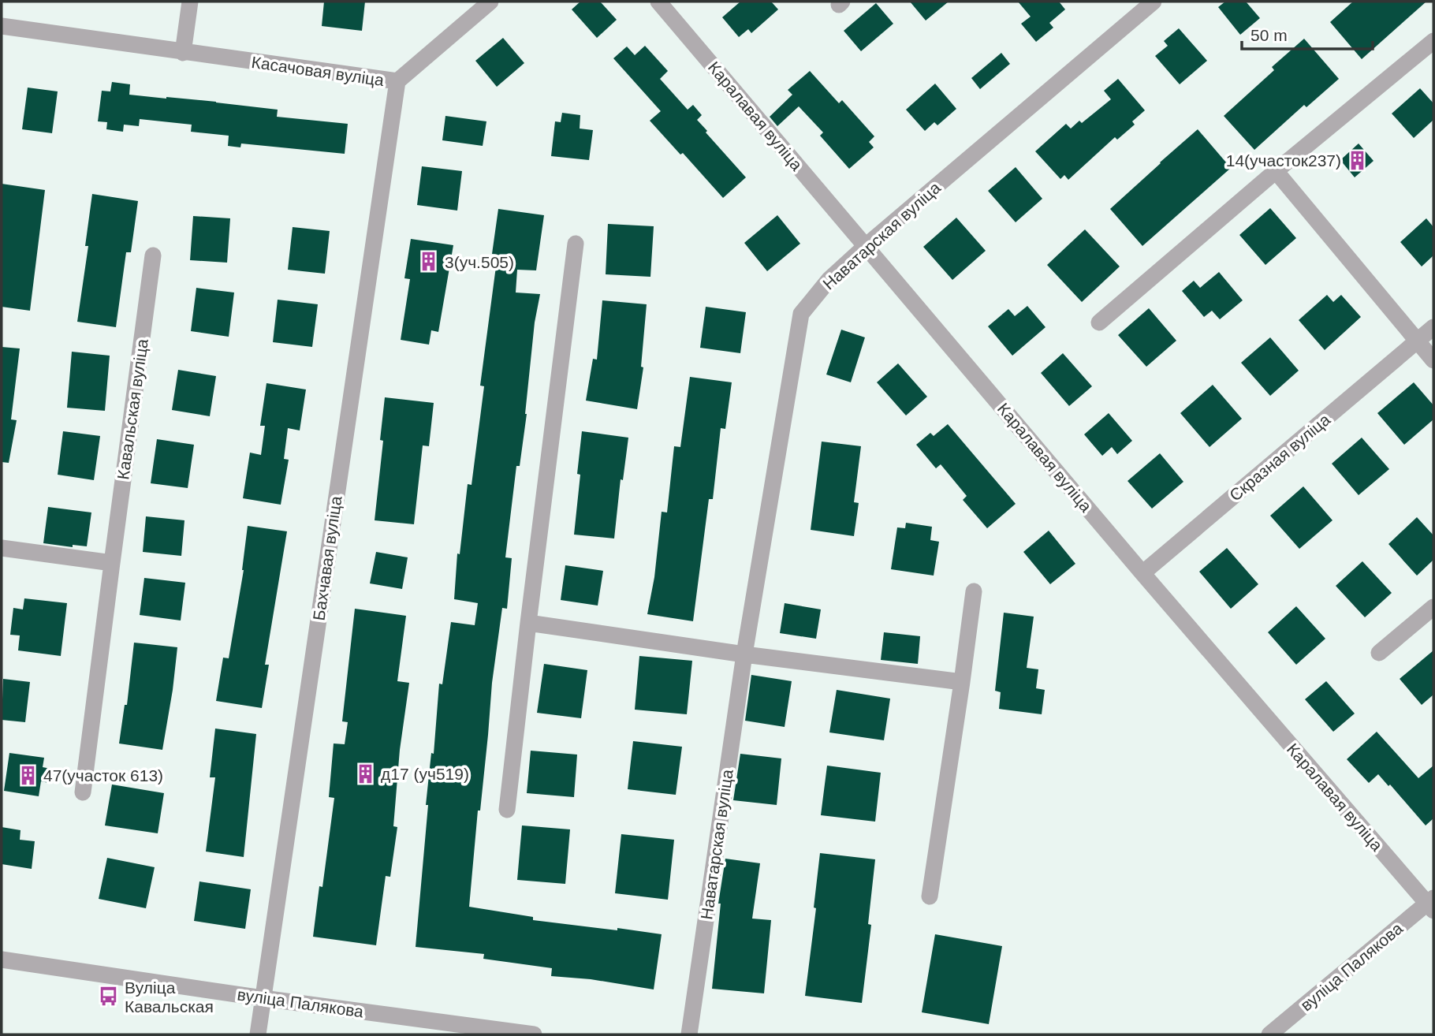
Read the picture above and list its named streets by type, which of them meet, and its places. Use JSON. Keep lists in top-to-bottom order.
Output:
{
  "streets": {
    "street": [
      "Касачовая вуліца",
      "Каралавая вуліца",
      "Наватарская вуліца",
      "Кавальская вуліца",
      "Скразная вуліца",
      "Бахчавая вуліца",
      "вуліца Палякова"
    ]
  },
  "crossings": [
    ["Касачовая вуліца", "Бахчавая вуліца"],
    ["Каралавая вуліца", "Наватарская вуліца"],
    ["Каралавая вуліца", "Скразная вуліца"],
    ["Каралавая вуліца", "вуліца Палякова"],
    ["Бахчавая вуліца", "вуліца Палякова"]
  ],
  "places": {
    "building": [
      "14(участок237)",
      "3(уч.505)",
      "д17 (уч519)",
      "47(участок 613)"
    ],
    "bus stop": ["Вуліца Кавальская"]
  },
  "scale_bar": "50 m"
}
